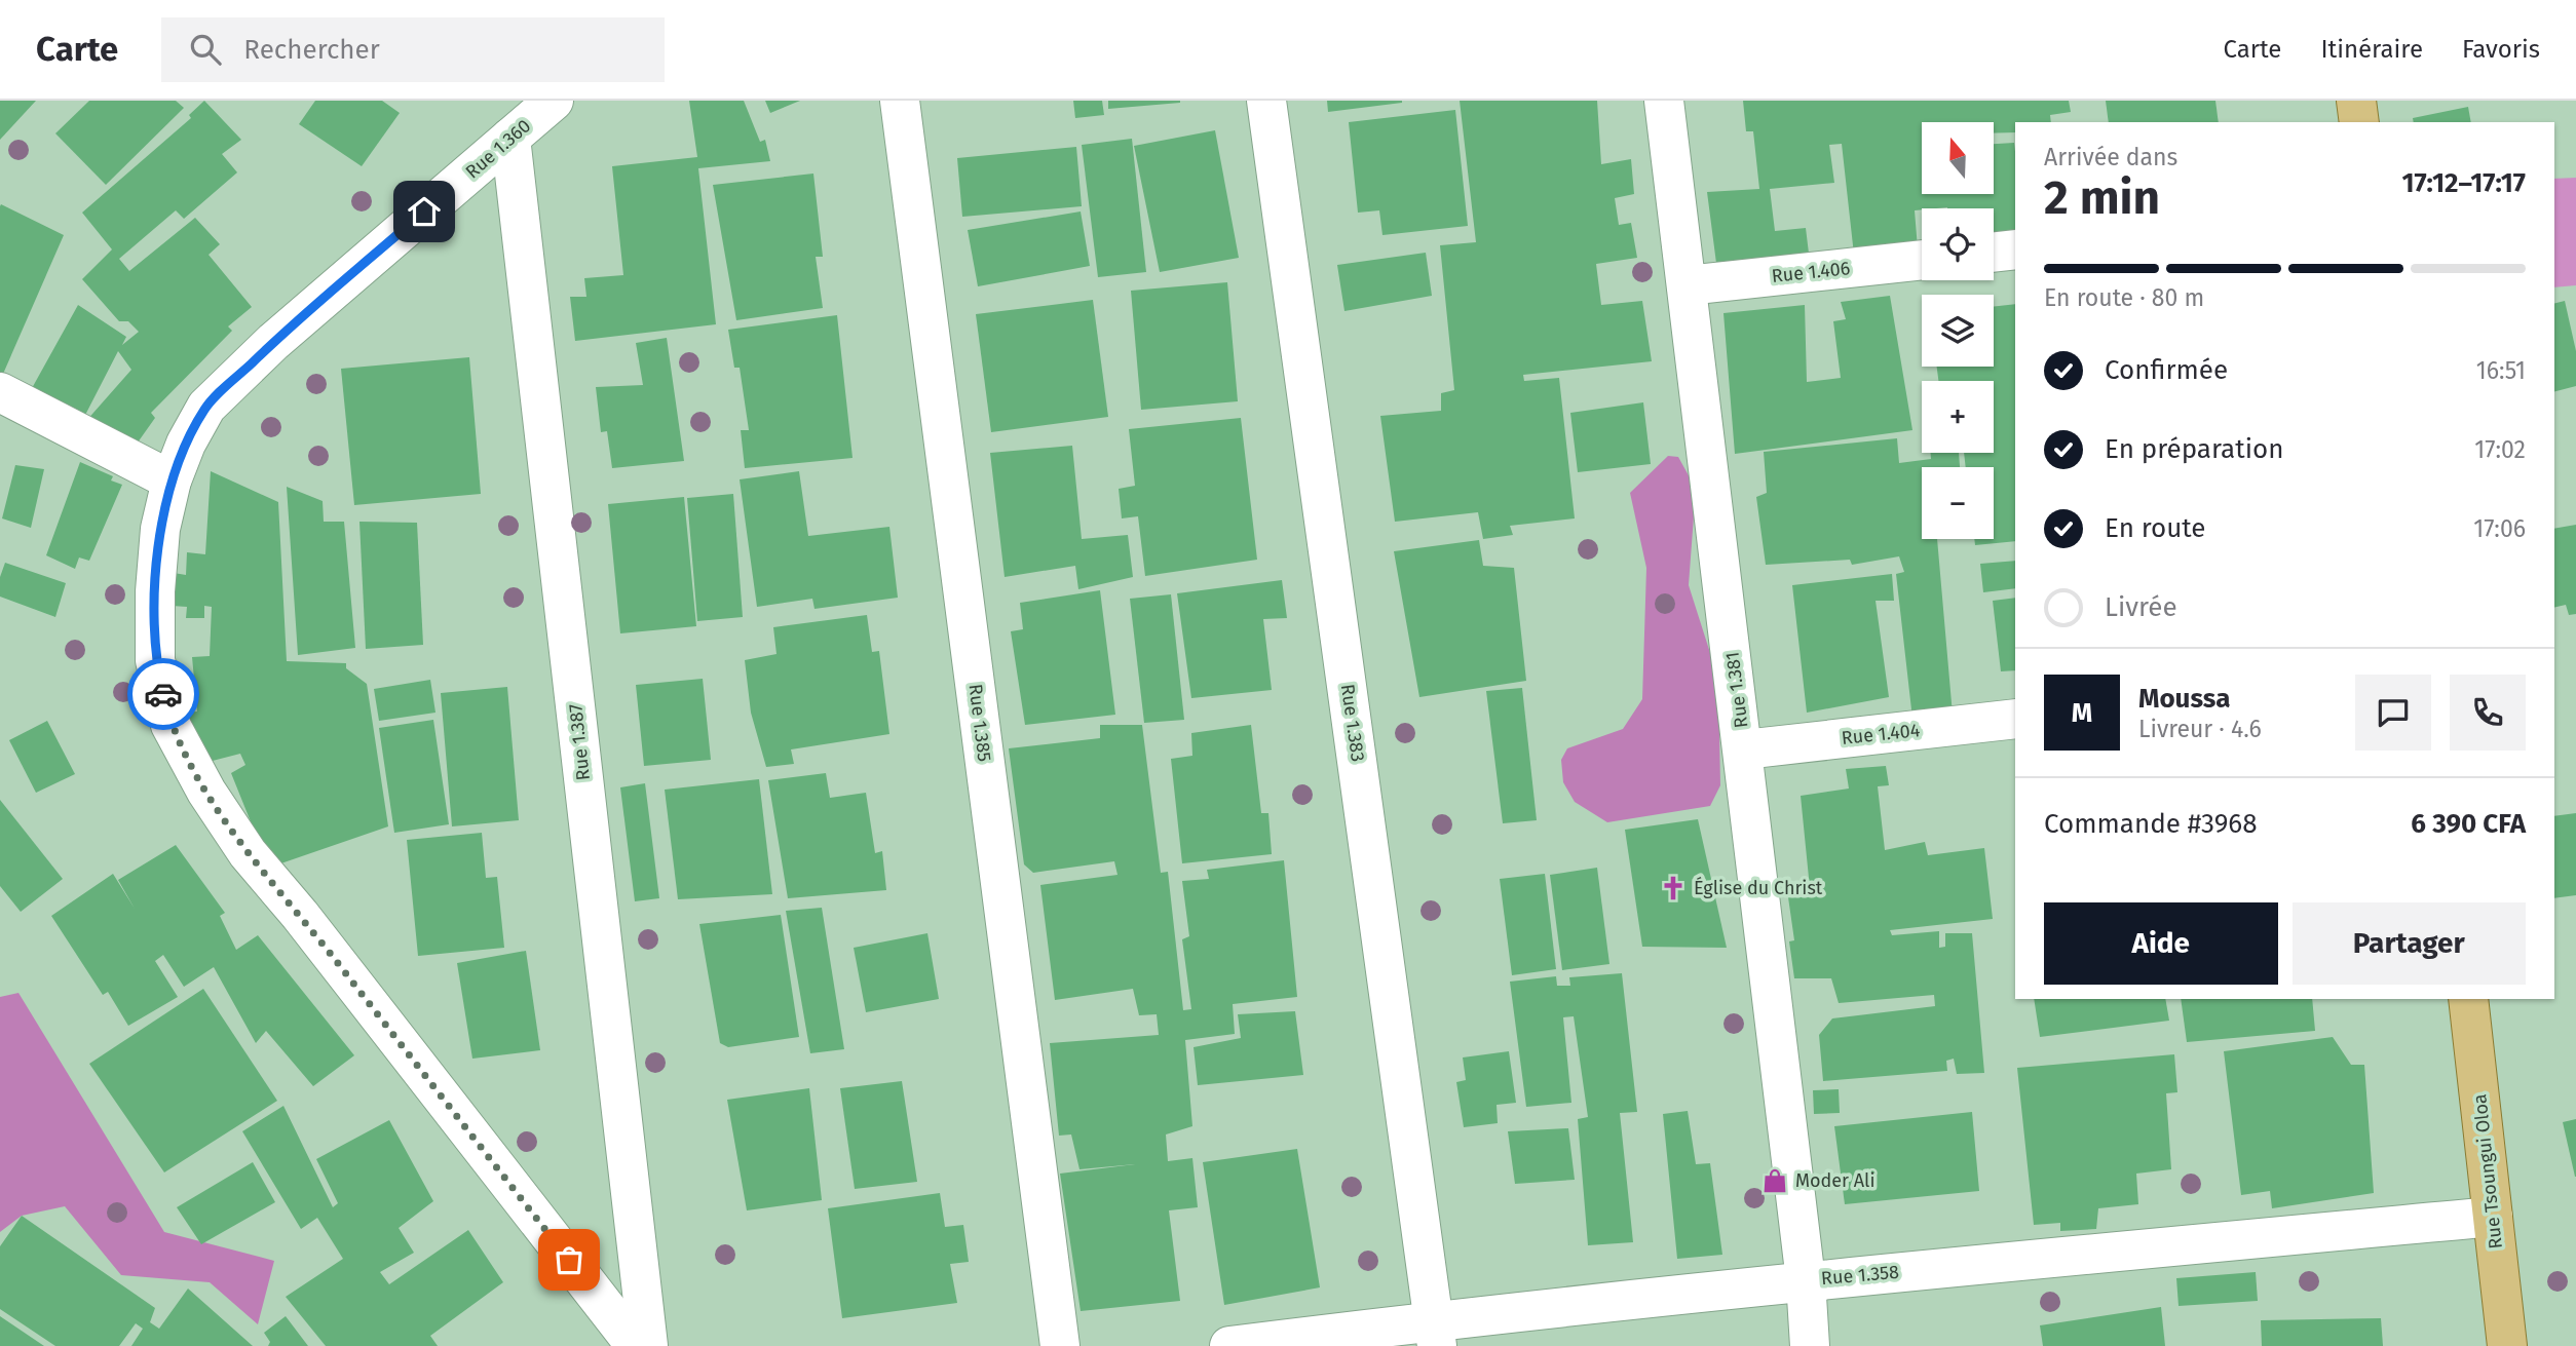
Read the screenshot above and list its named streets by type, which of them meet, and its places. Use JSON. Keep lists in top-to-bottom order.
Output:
{
  "streets": {
    "main road": ["Rue Tsoungui Oloa"],
    "street": [
      "Rue 1.360",
      "Rue 1.406",
      "Rue 1.381",
      "Rue 1.385",
      "Rue 1.383",
      "Rue 1.404",
      "Rue 1.387",
      "Rue 1.358"
    ]
  },
  "crossings": [
    ["Rue 1.360", "Rue 1.387"],
    ["Rue 1.406", "Rue 1.381"],
    ["Rue 1.381", "Rue 1.404"],
    ["Rue 1.381", "Rue 1.358"],
    ["Rue 1.383", "Rue 1.358"],
    ["Rue Tsoungui Oloa", "Rue 1.358"]
  ],
  "places": {
    "church": ["Église du Christ"],
    "shop": ["Moder Ali"]
  },
  "north": "top",
  "page": {
    "header": "Carte",
    "search": "Rechercher",
    "nav": ["Carte", "Itinéraire", "Favoris"],
    "map_buttons": ["+", "−"],
    "heading": ["2 min", "Arrivée dans", "17:12–17:17"],
    "panel": [
      "Moussa",
      "Livreur · 4.6",
      "Commande #3968",
      "6 390 CFA"
    ],
    "bar": "En route · 80 m",
    "list": [
      ["Confirmée", "16:51"],
      ["En préparation", "17:02"],
      ["En route", "17:06"],
      "Livrée"
    ],
    "round": "M",
    "buttons": ["Aide", "Partager"]
  }
}
